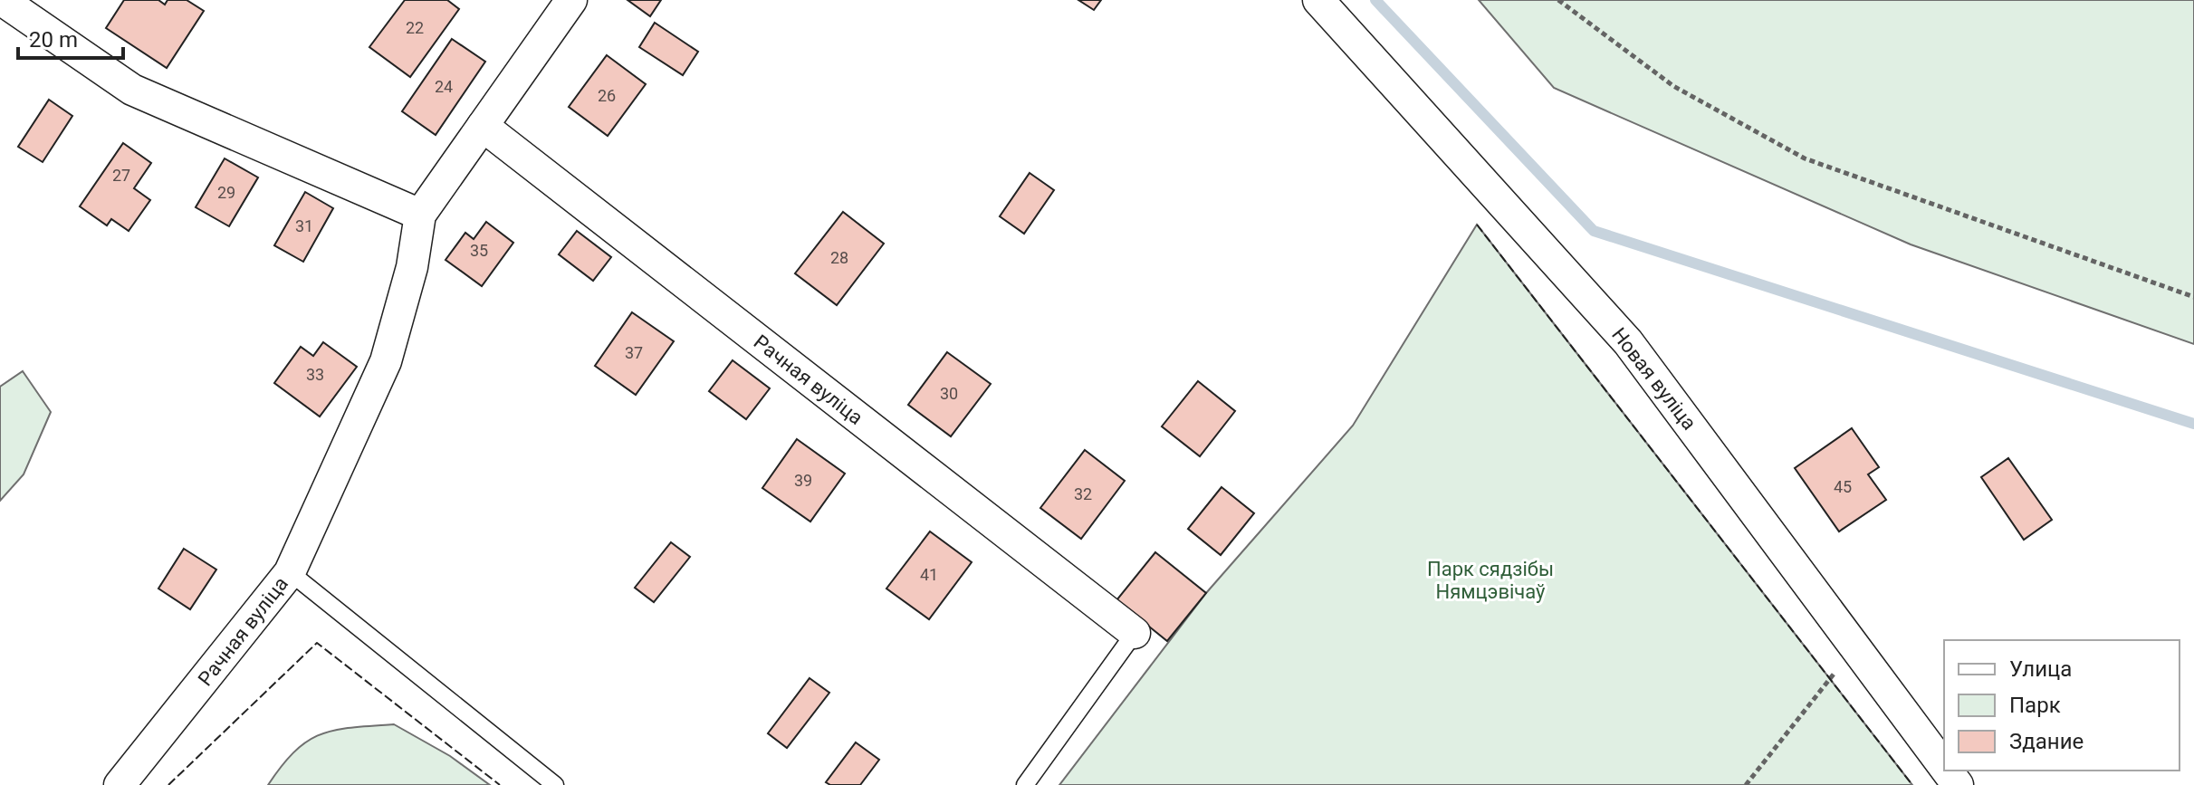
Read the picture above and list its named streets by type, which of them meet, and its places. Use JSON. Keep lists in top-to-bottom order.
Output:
{
  "streets": {
    "street": ["Новая вуліца", "Рачная вуліца"]
  },
  "parks": ["Парк сядзібы Нямцэвічаў"],
  "house_numbers": [
    "22",
    "24",
    "26",
    "27",
    "29",
    "31",
    "35",
    "28",
    "37",
    "33",
    "30",
    "39",
    "45",
    "32",
    "41"
  ],
  "legend": ["Улица", "Парк", "Здание"],
  "scale_bar": "20 m"
}
